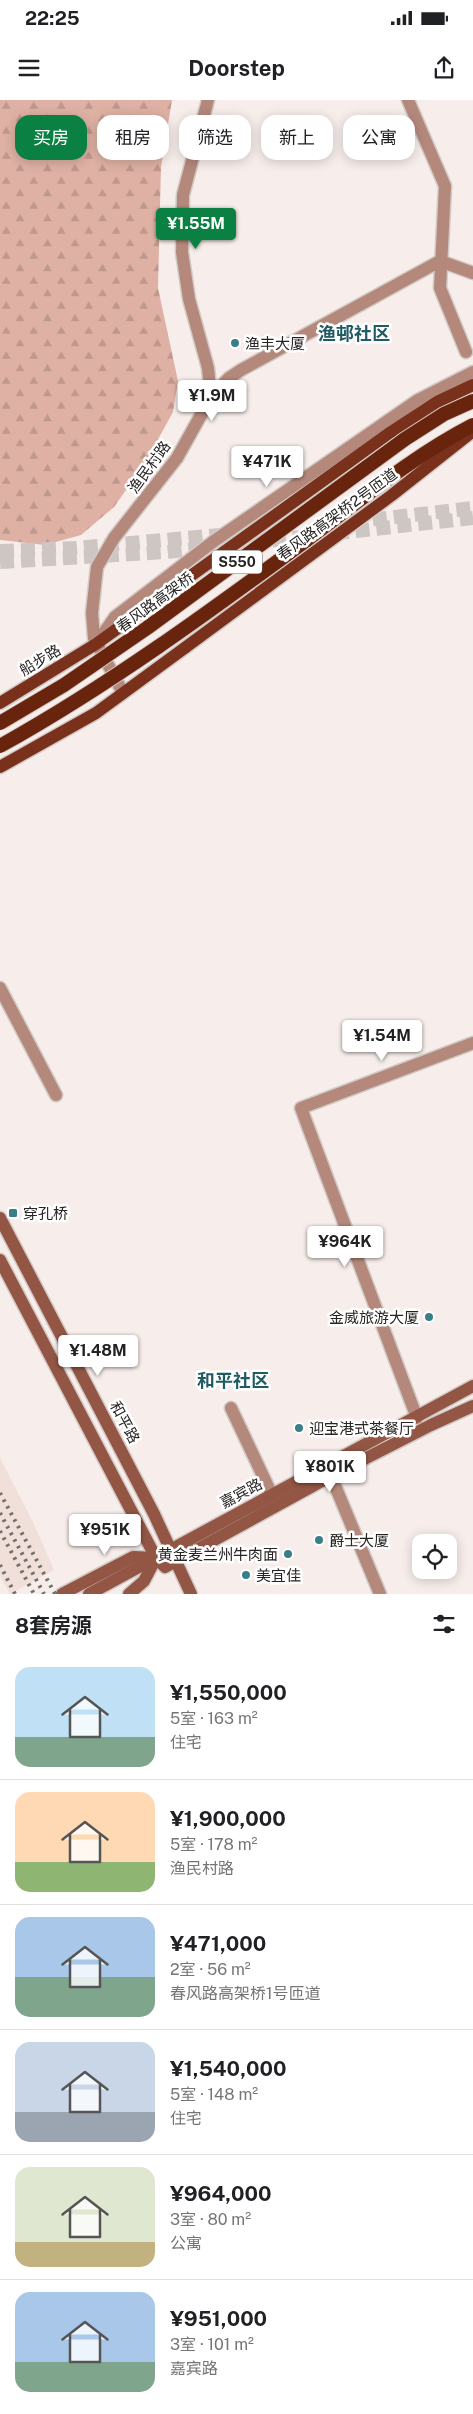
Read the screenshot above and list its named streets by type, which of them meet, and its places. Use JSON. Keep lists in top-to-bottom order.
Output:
{
  "streets": {
    "highway": ["S550", "春风路高架桥"],
    "main road": [
      "春风路高架桥2号匝道",
      "船步路",
      "和平路",
      "嘉宾路"
    ],
    "street": ["渔民村路"]
  },
  "crossings": [
    ["渔民村路", "春风路高架桥2号匝道"],
    ["渔民村路", "船步路"],
    ["和平路", "嘉宾路"]
  ],
  "districts": ["渔邨社区", "和平社区"],
  "places": {
    "other": [
      "渔丰大厦",
      "金威旅游大厦",
      "迎宝港式茶餐厅",
      "爵士大厦",
      "黄金麦兰州牛肉面",
      "美宜佳"
    ],
    "transit": ["穿孔桥"]
  },
  "page": {
    "status": "22:25",
    "header": "Doorstep",
    "chip": [
      "买房",
      "租房",
      "筛选",
      "新上",
      "公寓"
    ],
    "price": [
      "¥1.55M",
      "¥1.9M",
      "¥471K",
      "¥1.54M",
      "¥964K",
      "¥1.48M",
      "¥801K",
      "¥951K"
    ],
    "heading": "8套房源",
    "list": [
      {
        "name": "¥1,550,000",
        "note": "5室 · 163 m² · 住宅"
      },
      {
        "name": "¥1,900,000",
        "note": "5室 · 178 m² · 渔民村路"
      },
      {
        "name": "¥471,000",
        "note": "2室 · 56 m² · 春风路高架桥1号匝道"
      },
      {
        "name": "¥1,540,000",
        "note": "5室 · 148 m² · 住宅"
      },
      {
        "name": "¥964,000",
        "note": "3室 · 80 m² · 公寓"
      },
      {
        "name": "¥951,000",
        "note": "3室 · 101 m² · 嘉宾路"
      }
    ]
  }
}
